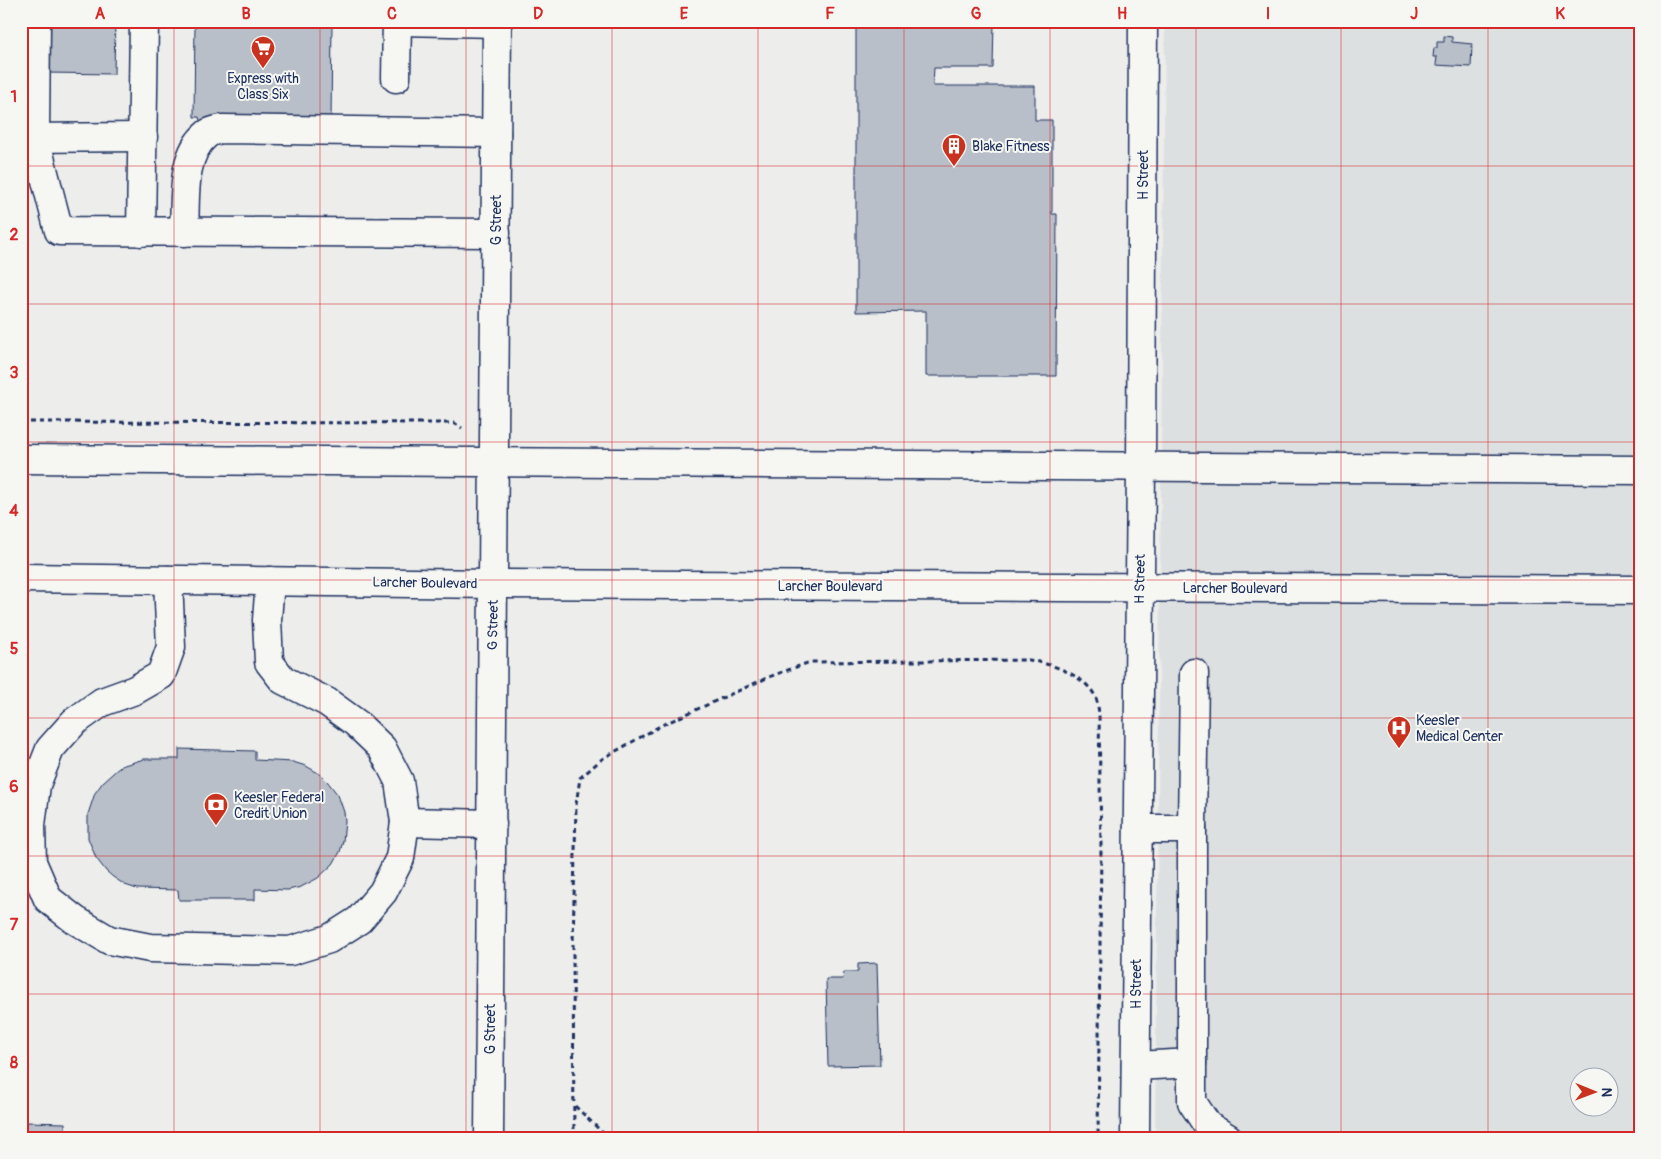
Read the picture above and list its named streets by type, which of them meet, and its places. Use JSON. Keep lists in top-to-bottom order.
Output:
{
  "streets": {
    "main road": ["H Street", "G Street", "Larcher Boulevard"]
  },
  "crossings": [
    ["H Street", "Larcher Boulevard"],
    ["G Street", "Larcher Boulevard"]
  ],
  "places": {
    "supermarket": ["Express with Class Six"],
    "building": ["Blake Fitness"],
    "hospital": ["Keesler Medical Center"],
    "bank": ["Keesler Federal Credit Union"]
  },
  "north": "right",
  "grid": {
    "columns": [
      "A",
      "B",
      "C",
      "D",
      "E",
      "F",
      "G",
      "H",
      "I",
      "J",
      "K"
    ],
    "rows": [
      "1",
      "2",
      "3",
      "4",
      "5",
      "6",
      "7",
      "8"
    ]
  }
}
